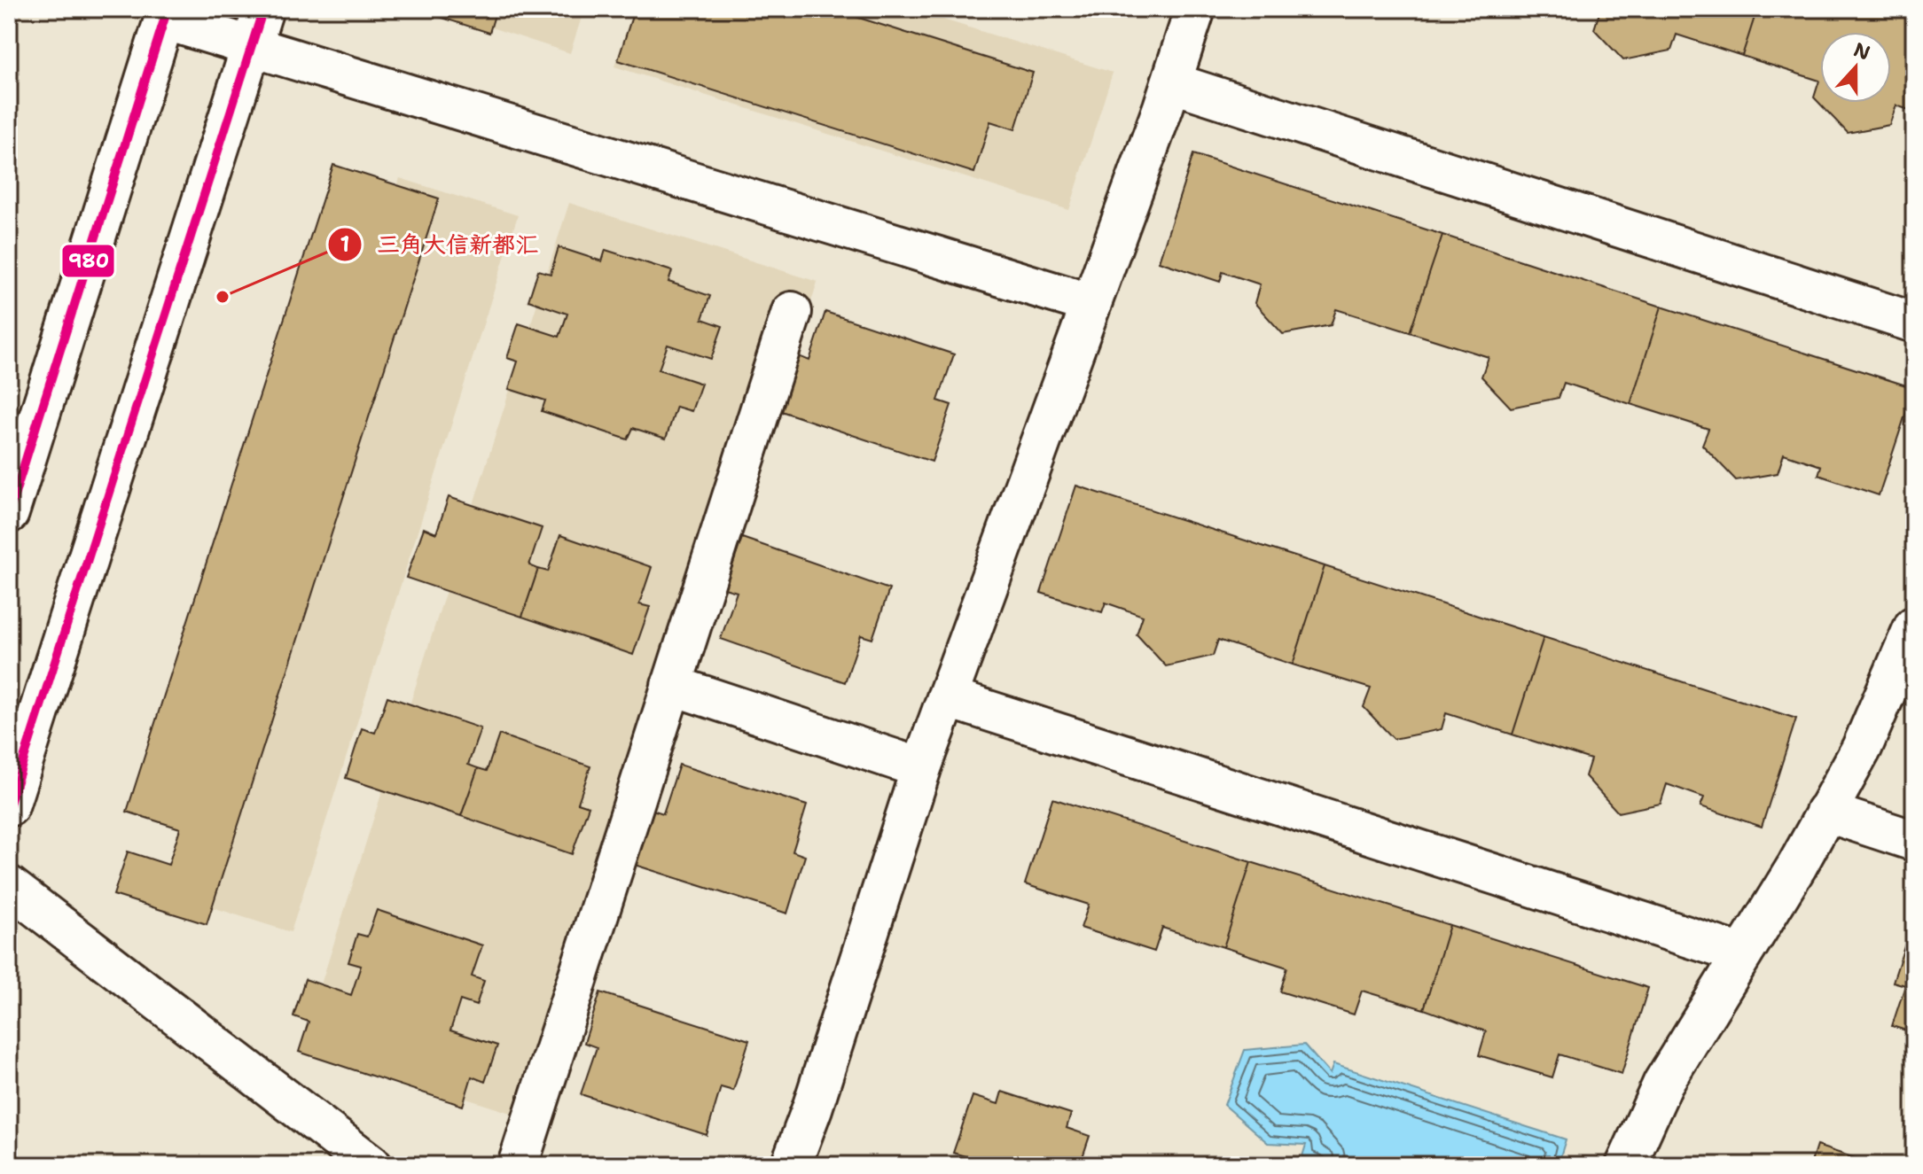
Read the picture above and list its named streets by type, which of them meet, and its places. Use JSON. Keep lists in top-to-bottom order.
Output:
{
  "places": ["三角大信新都汇"],
  "lines": ["transit line 980"],
  "north": "top"
}
